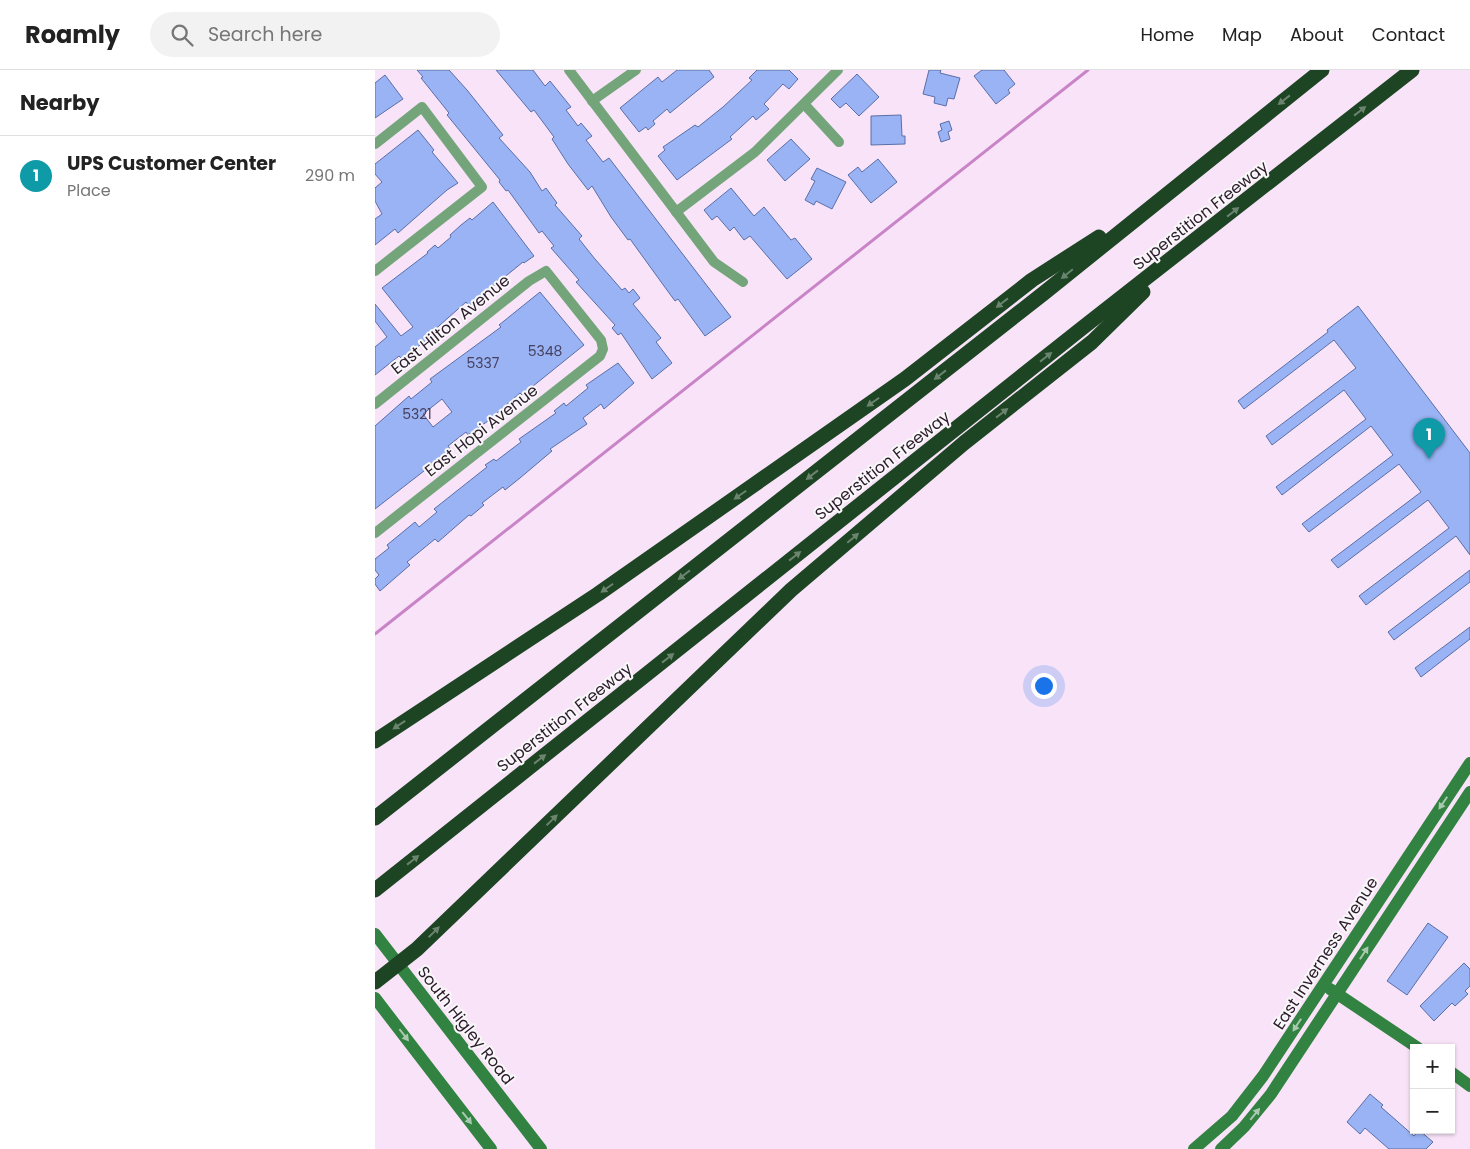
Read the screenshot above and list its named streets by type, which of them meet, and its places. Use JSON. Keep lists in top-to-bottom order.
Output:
{
  "streets": {
    "highway": ["Superstition Freeway"],
    "street": [
      "East Hilton Avenue",
      "East Hopi Avenue",
      "East Inverness Avenue",
      "South Higley Road"
    ]
  },
  "crossings": [
    ["East Hilton Avenue", "East Hopi Avenue"]
  ],
  "house_numbers": ["5348", "5337", "5321"],
  "page": {
    "header": "Roamly",
    "search": "Search here",
    "nav": [
      "Home",
      "Map",
      "About",
      "Contact"
    ],
    "heading": "Nearby",
    "list": [
      {
        "mark": "1",
        "name": "UPS Customer Center",
        "note": "Place",
        "value": "290 m"
      }
    ],
    "pins": "1",
    "map_buttons": ["+", "−"]
  }
}
